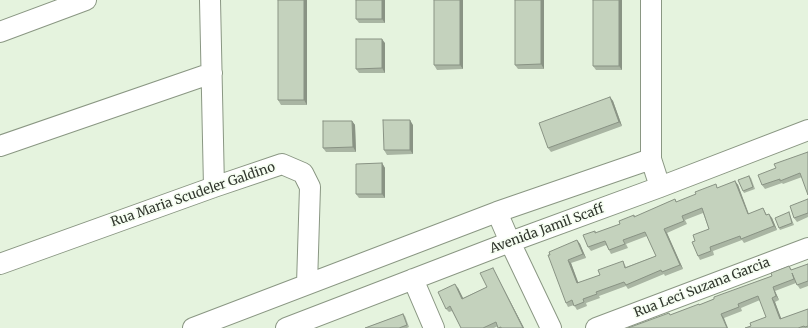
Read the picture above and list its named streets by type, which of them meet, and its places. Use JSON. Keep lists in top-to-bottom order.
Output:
{
  "streets": {
    "street": ["Rua Maria Scudeler Galdino", "Avenida Jamil Scaff", "Rua Leci Suzana Garcia"]
  }
}
